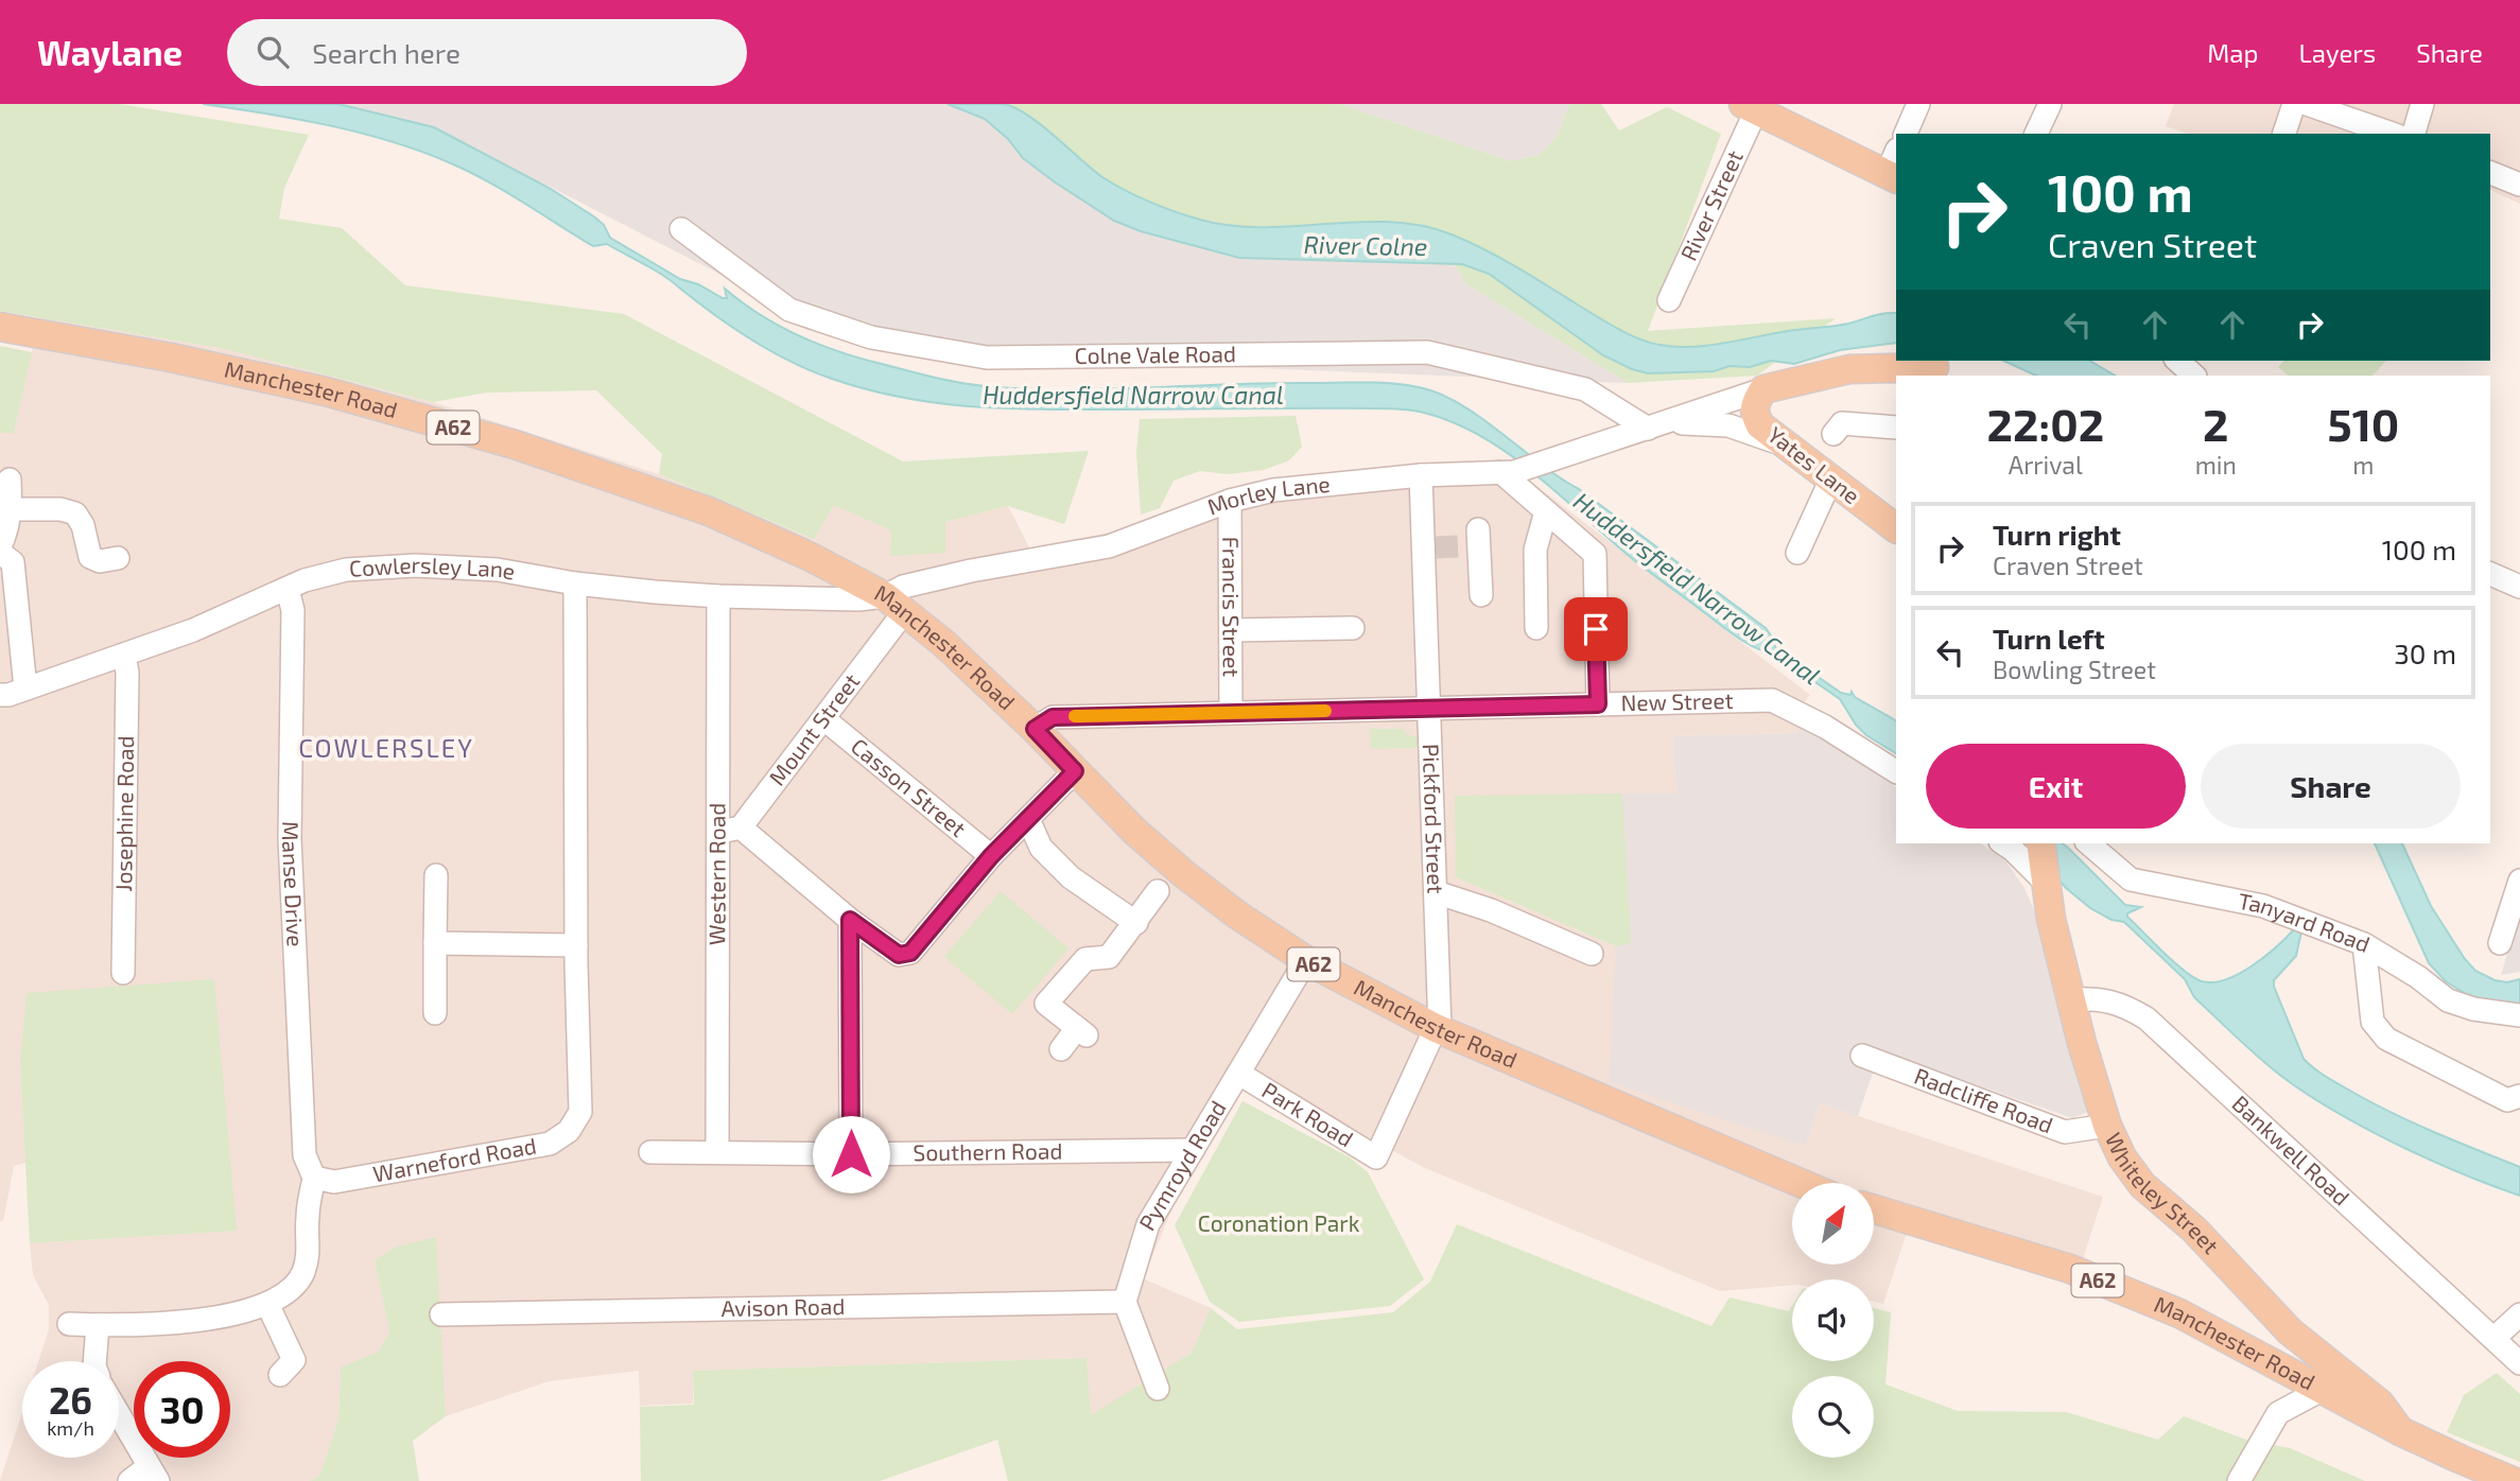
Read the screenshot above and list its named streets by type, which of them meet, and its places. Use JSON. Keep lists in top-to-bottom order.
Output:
{
  "streets": {
    "main road": [
      "Manchester Road",
      "A62",
      "Yates Lane",
      "Morley Lane",
      "Whiteley Street"
    ],
    "street": [
      "River Street",
      "Colne Vale Road",
      "Cowlersley Lane",
      "Francis Street",
      "New Street",
      "Mount Street",
      "Casson Street",
      "Josephine Road",
      "Pickford Street",
      "Western Road",
      "Manse Drive",
      "Tanyard Road",
      "Radcliffe Road",
      "Park Road",
      "Bankwell Road",
      "Southern Road",
      "Warneford Road",
      "Pymroyd Road",
      "Avison Road"
    ]
  },
  "crossings": [
    ["Colne Vale Road", "Morley Lane"],
    ["Manchester Road", "Morley Lane"],
    ["Manchester Road", "Cowlersley Lane"],
    ["Manchester Road", "New Street"],
    ["Manchester Road", "Mount Street"],
    ["Manchester Road", "Pickford Street"],
    ["Manchester Road", "Park Road"],
    ["Manchester Road", "Pymroyd Road"],
    ["Manchester Road", "Whiteley Street"],
    ["Yates Lane", "Morley Lane"],
    ["Morley Lane", "Cowlersley Lane"],
    ["Morley Lane", "Francis Street"],
    ["Morley Lane", "Mount Street"],
    ["Morley Lane", "Pickford Street"],
    ["Cowlersley Lane", "Mount Street"],
    ["Cowlersley Lane", "Josephine Road"],
    ["Cowlersley Lane", "Western Road"],
    ["Cowlersley Lane", "Manse Drive"],
    ["Cowlersley Lane", "Warneford Road"],
    ["Francis Street", "New Street"],
    ["New Street", "Pickford Street"],
    ["Mount Street", "Casson Street"],
    ["Pickford Street", "Park Road"],
    ["Western Road", "Southern Road"],
    ["Manse Drive", "Warneford Road"],
    ["Radcliffe Road", "Whiteley Street"],
    ["Park Road", "Pymroyd Road"],
    ["Bankwell Road", "Whiteley Street"],
    ["Southern Road", "Pymroyd Road"],
    ["Pymroyd Road", "Avison Road"]
  ],
  "districts": ["COWLERSLEY"],
  "water": ["River Colne", "Huddersfield Narrow Canal"],
  "parks": ["Coronation Park"],
  "north": "top right",
  "page": {
    "header": "Waylane",
    "search": "Search here",
    "nav": ["Map", "Layers", "Share"],
    "turn": ["100 m", "Craven Street"],
    "eta": [
      "22:02",
      "Arrival",
      "2",
      "min",
      "510",
      "m"
    ],
    "list": [
      {
        "name": "Turn right",
        "note": "Craven Street",
        "value": "100 m"
      },
      {
        "name": "Turn left",
        "note": "Bowling Street",
        "value": "30 m"
      }
    ],
    "buttons": ["Exit", "Share"],
    "speed": "26 km/h",
    "limit": "30"
  }
}
